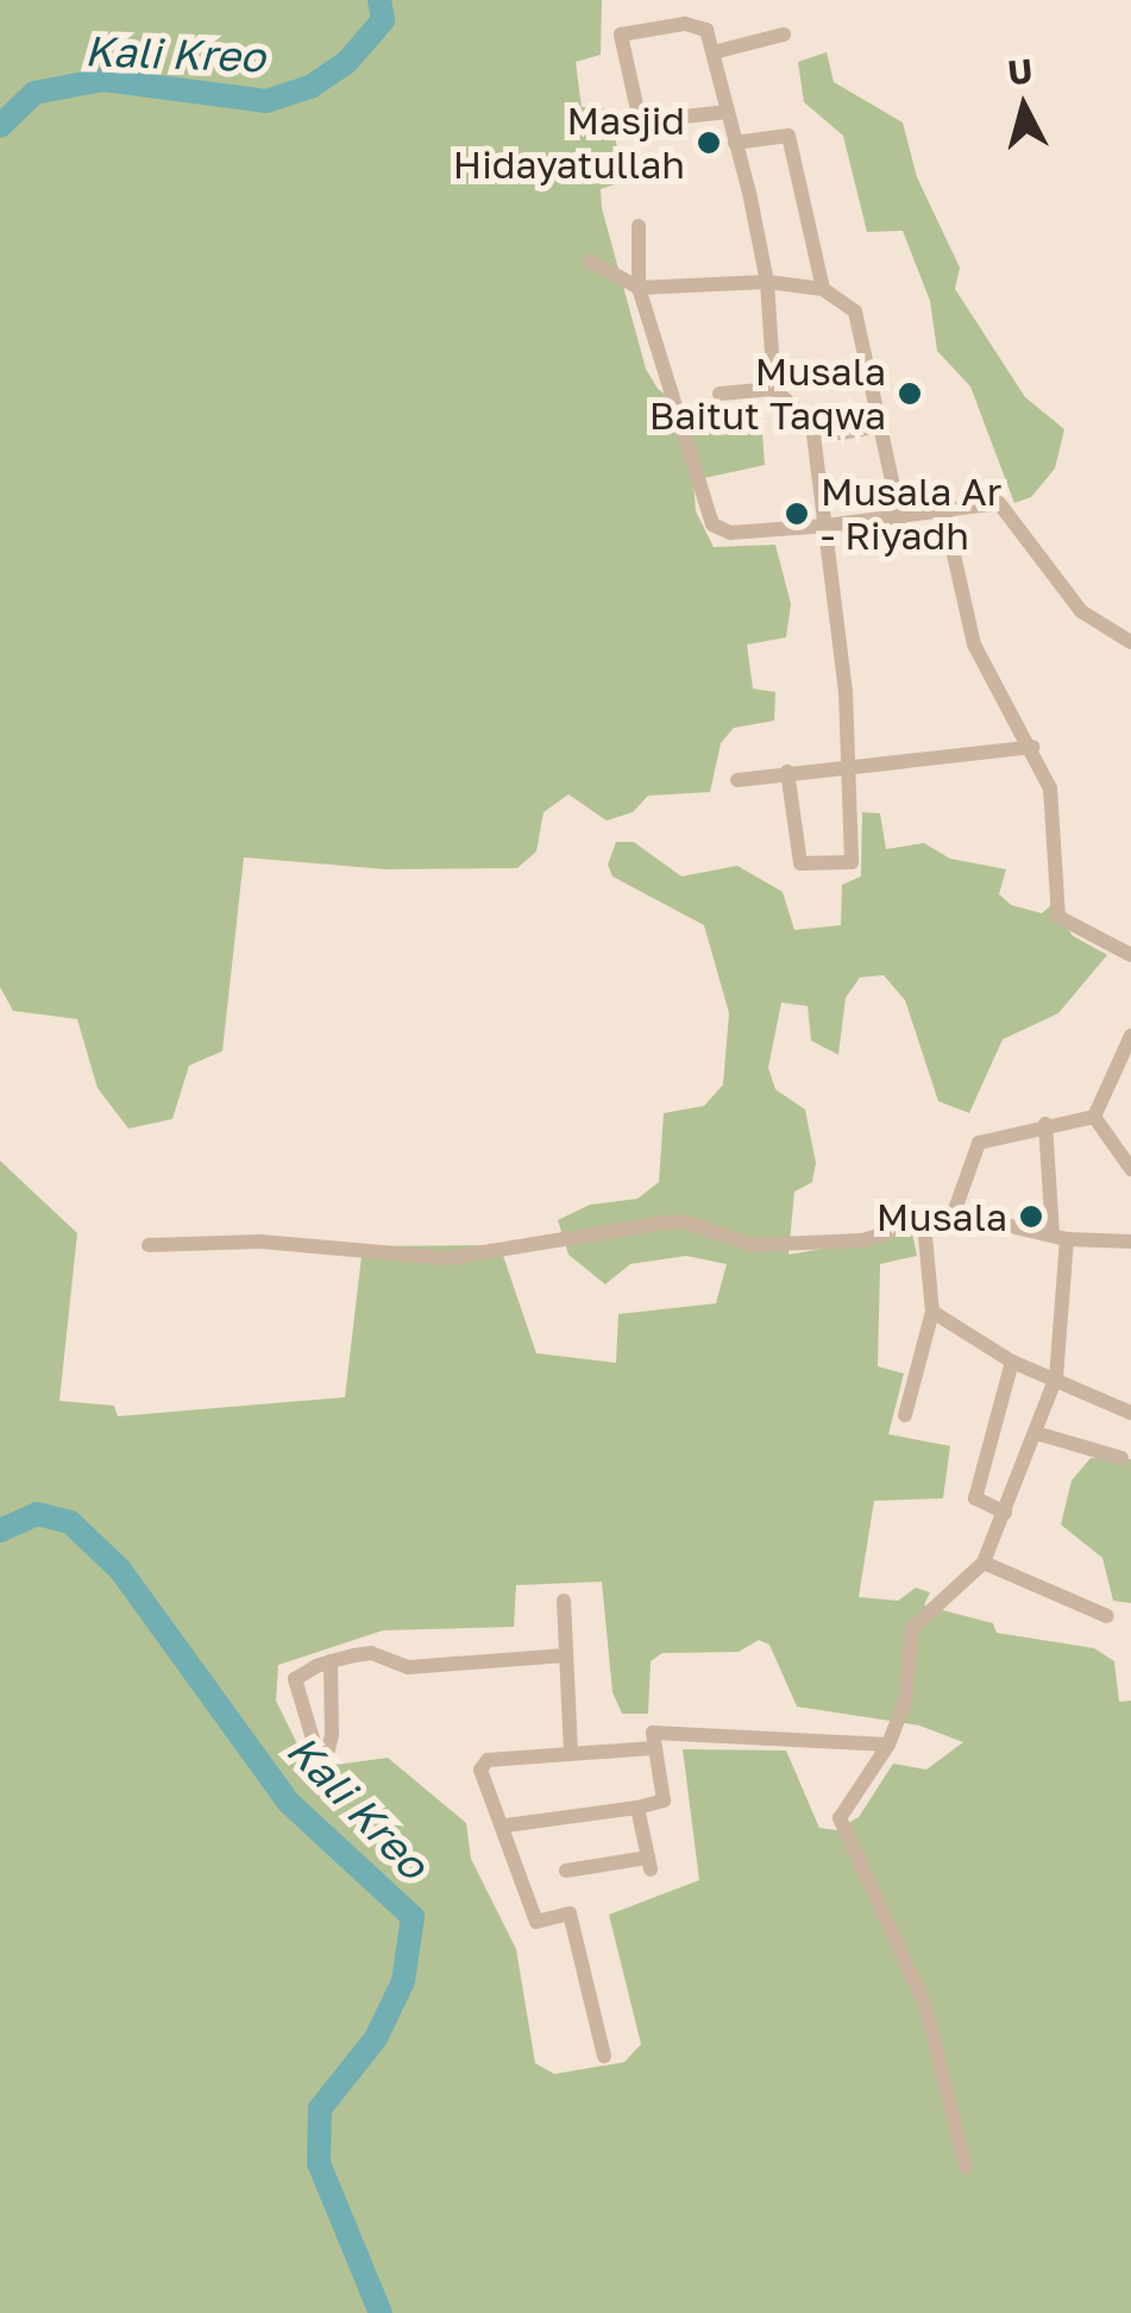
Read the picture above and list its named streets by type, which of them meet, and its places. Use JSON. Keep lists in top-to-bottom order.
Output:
{
  "water": ["Kali Kreo"],
  "places": [
    "Masjid Hidayatullah",
    "Musala Baitut Taqwa",
    "Musala Ar - Riyadh",
    "Musala"
  ],
  "north": "top"
}
